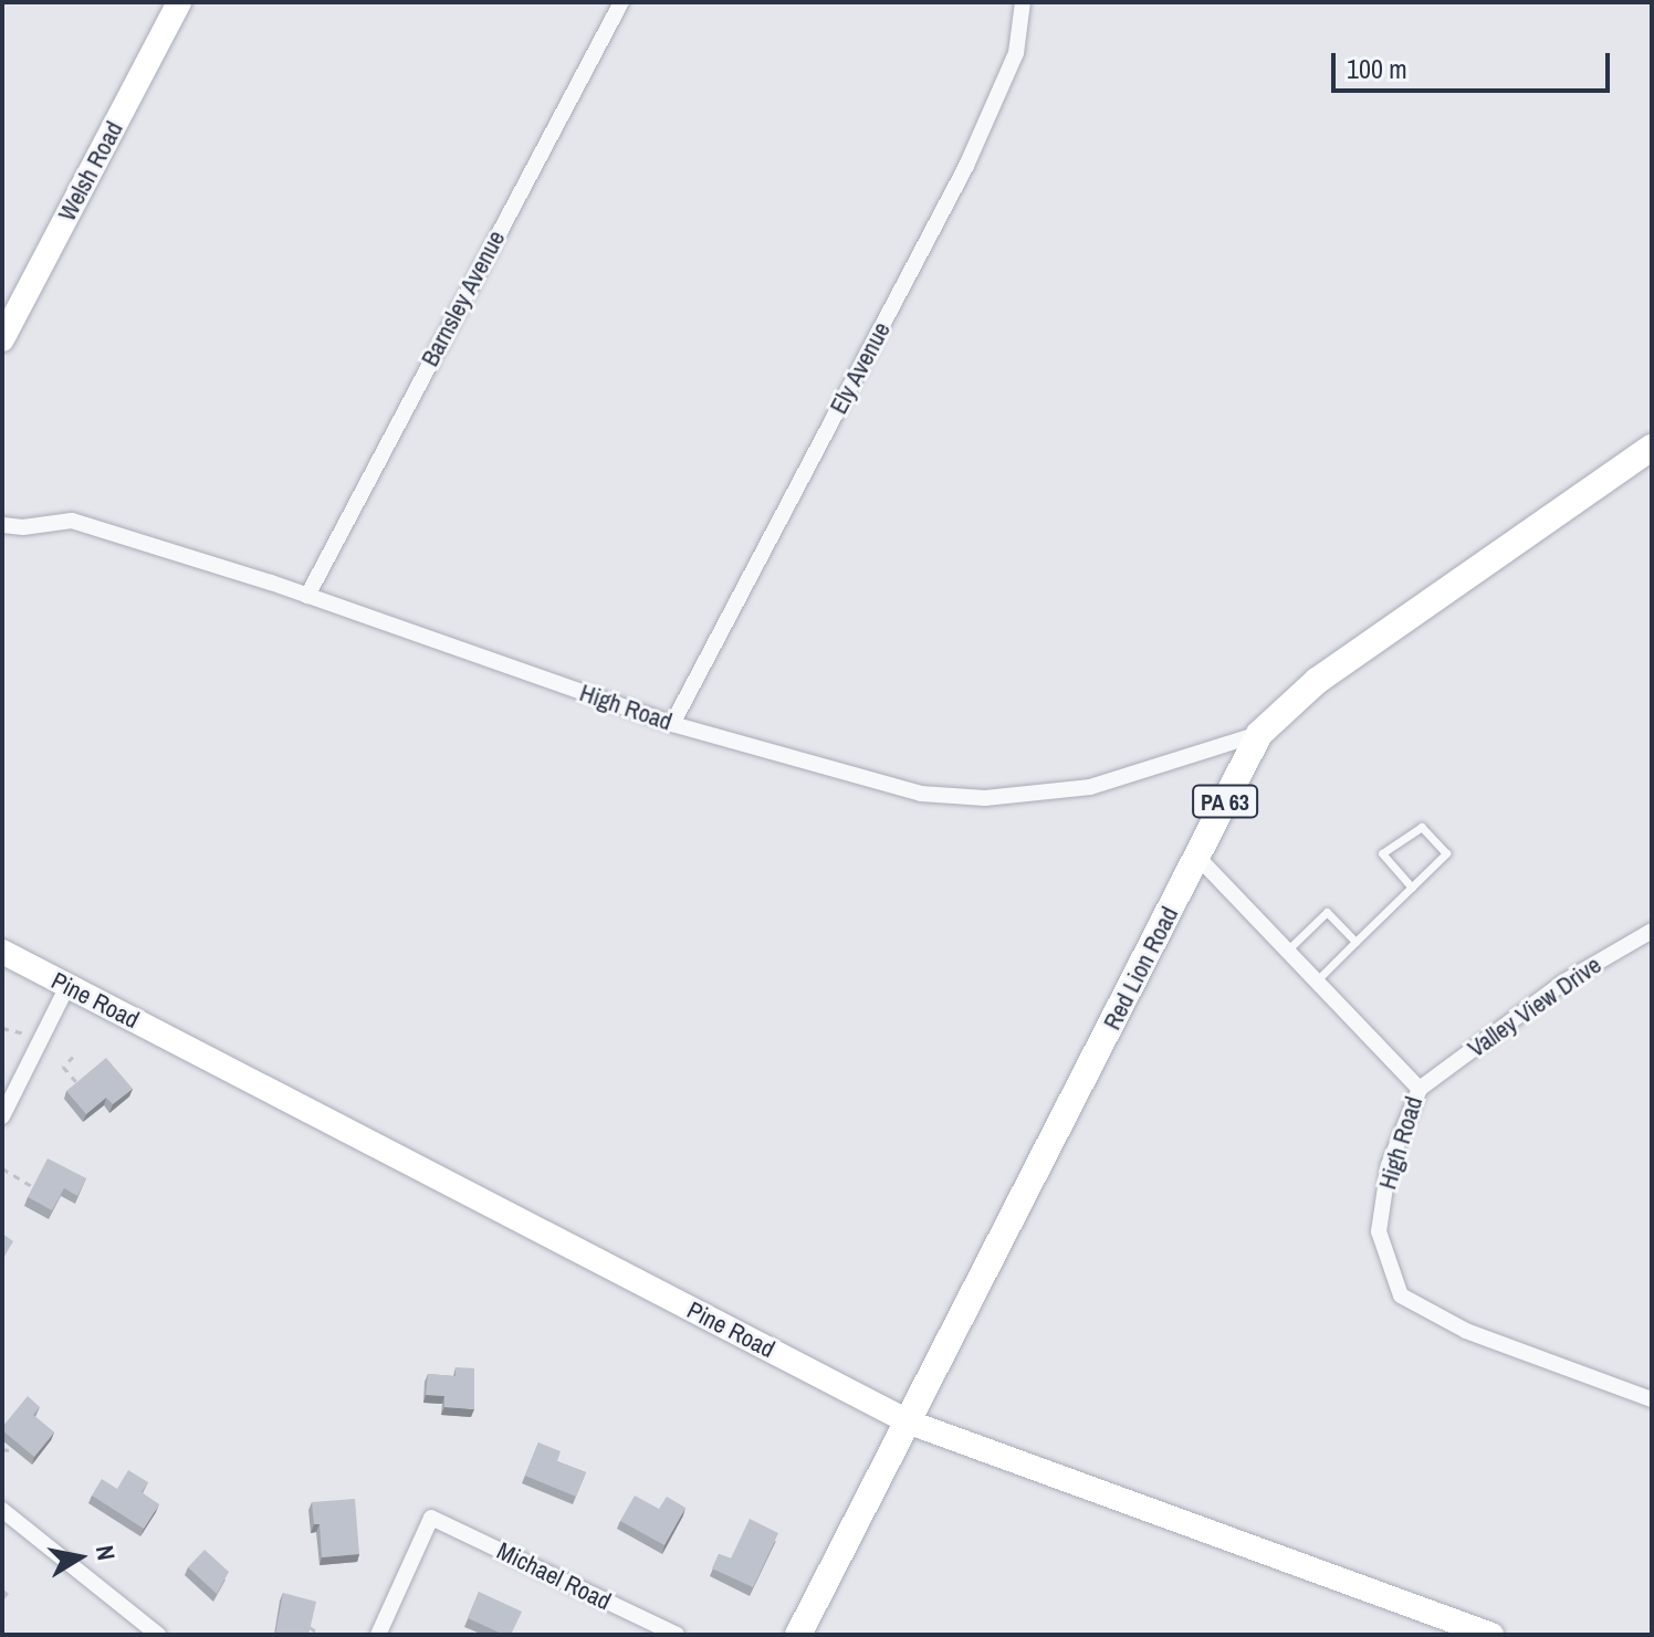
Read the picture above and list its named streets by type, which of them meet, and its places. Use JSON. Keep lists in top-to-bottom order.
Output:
{
  "streets": {
    "main road": ["PA 63", "Red Lion Road"],
    "street": [
      "Welsh Road",
      "Barnsley Avenue",
      "Ely Avenue",
      "High Road",
      "Pine Road",
      "Valley View Drive",
      "Michael Road"
    ]
  },
  "crossings": [
    ["Barnsley Avenue", "High Road"],
    ["Ely Avenue", "High Road"],
    ["High Road", "Red Lion Road"],
    ["High Road", "Valley View Drive"],
    ["Red Lion Road", "Pine Road"]
  ],
  "scale_bar": "100 m",
  "north": "right"
}
